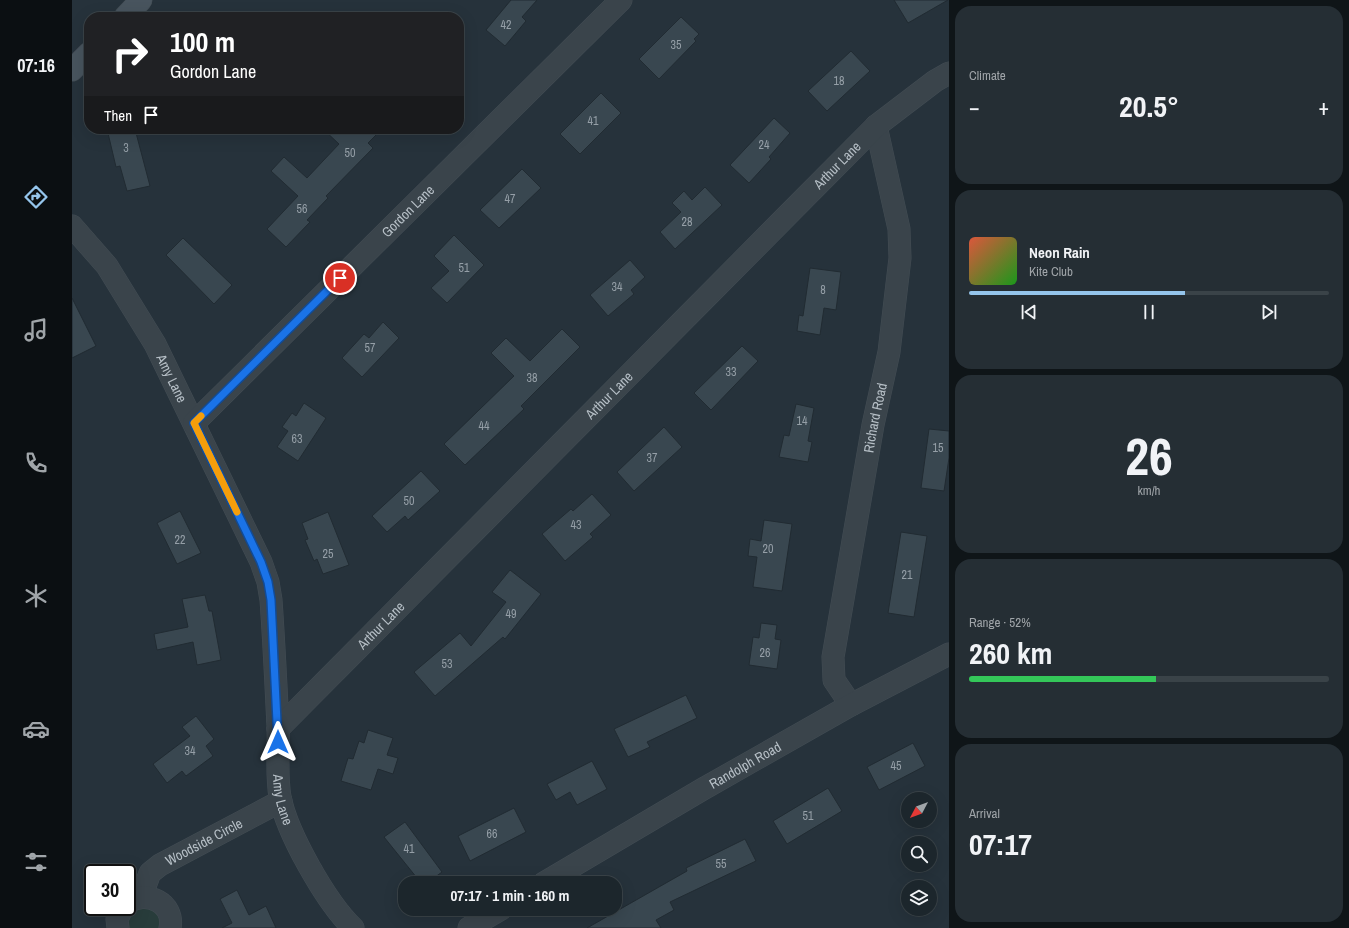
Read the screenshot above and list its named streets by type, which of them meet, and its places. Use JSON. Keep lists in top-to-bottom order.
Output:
{
  "streets": {
    "street": [
      "Arthur Lane",
      "Gordon Lane",
      "Amy Lane",
      "Richard Road",
      "Randolph Road",
      "Woodside Circle"
    ]
  },
  "crossings": [
    ["Arthur Lane", "Amy Lane"],
    ["Arthur Lane", "Richard Road"],
    ["Gordon Lane", "Amy Lane"],
    ["Amy Lane", "Woodside Circle"],
    ["Richard Road", "Randolph Road"]
  ],
  "house_numbers": [
    "42",
    "35",
    "18",
    "41",
    "24",
    "3",
    "50",
    "47",
    "56",
    "28",
    "51",
    "34",
    "8",
    "57",
    "33",
    "38",
    "14",
    "44",
    "63",
    "15",
    "37",
    "50",
    "43",
    "22",
    "20",
    "25",
    "21",
    "49",
    "26",
    "53",
    "34",
    "45",
    "51",
    "66",
    "41",
    "55"
  ],
  "north": "bottom left",
  "page": {
    "tabs": "07:16",
    "tile": [
      "Climate",
      ["26", "km/h"],
      ["Range · 52%", "260 km"],
      ["Arrival", "07:17"]
    ],
    "turn": ["100 m", "Gordon Lane"],
    "heat": ["−", "20.5°", "+"],
    "then": "Then",
    "song": ["Neon Rain", "Kite Club"],
    "limit": "30",
    "trip": "07:17 · 1 min · 160 m"
  }
}
